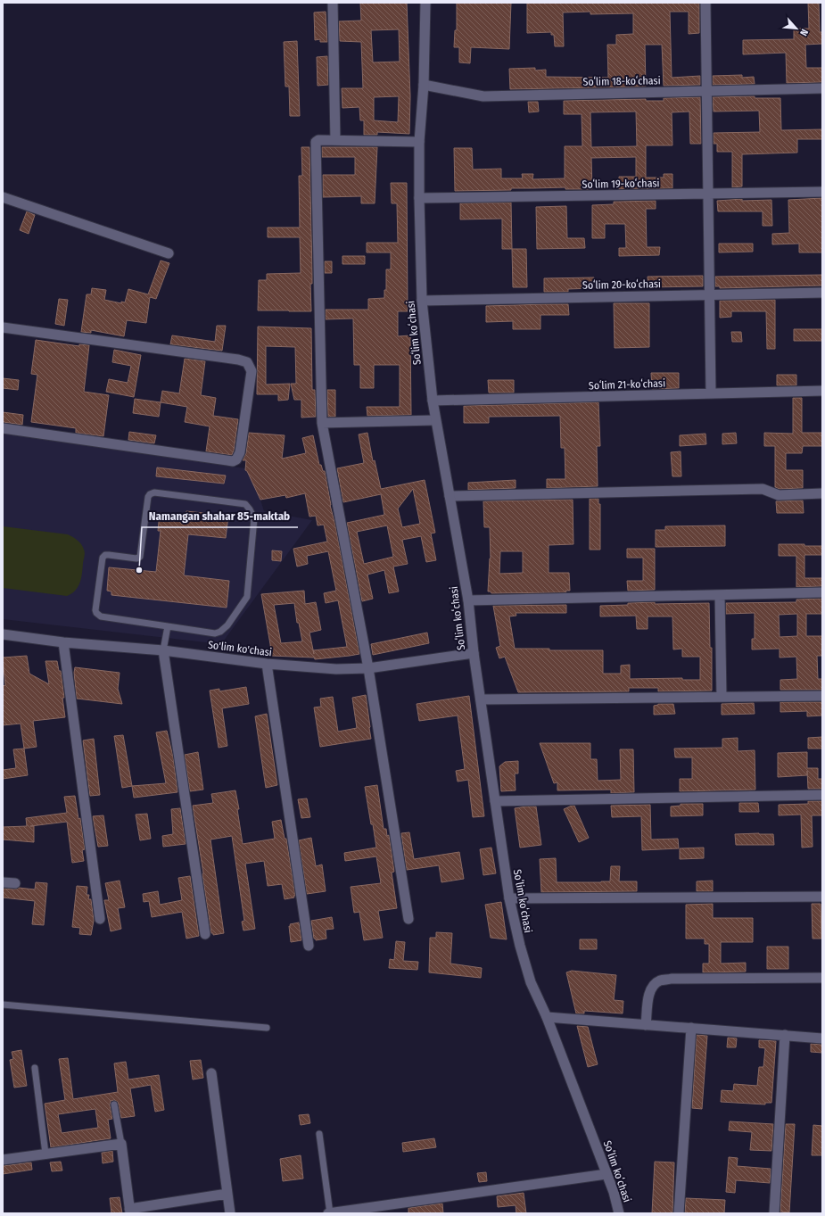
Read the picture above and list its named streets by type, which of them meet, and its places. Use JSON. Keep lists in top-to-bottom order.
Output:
{
  "streets": {
    "street": [
      "Soʻlim 18-koʻchasi",
      "Soʻlim 19-koʻchasi",
      "Soʻlim 20-koʻchasi",
      "Soʻlim koʻchasi",
      "Soʻlim 21-koʻchasi",
      "So'lim ko'chasi"
    ]
  },
  "crossings": [
    ["Soʻlim 18-koʻchasi", "Soʻlim koʻchasi"],
    ["Soʻlim 19-koʻchasi", "Soʻlim koʻchasi"],
    ["Soʻlim 20-koʻchasi", "Soʻlim koʻchasi"],
    ["Soʻlim koʻchasi", "Soʻlim 21-koʻchasi"],
    ["Soʻlim koʻchasi", "So'lim ko'chasi"]
  ],
  "places": ["Namangan shahar 85-maktab"],
  "north": "bottom right"
}
